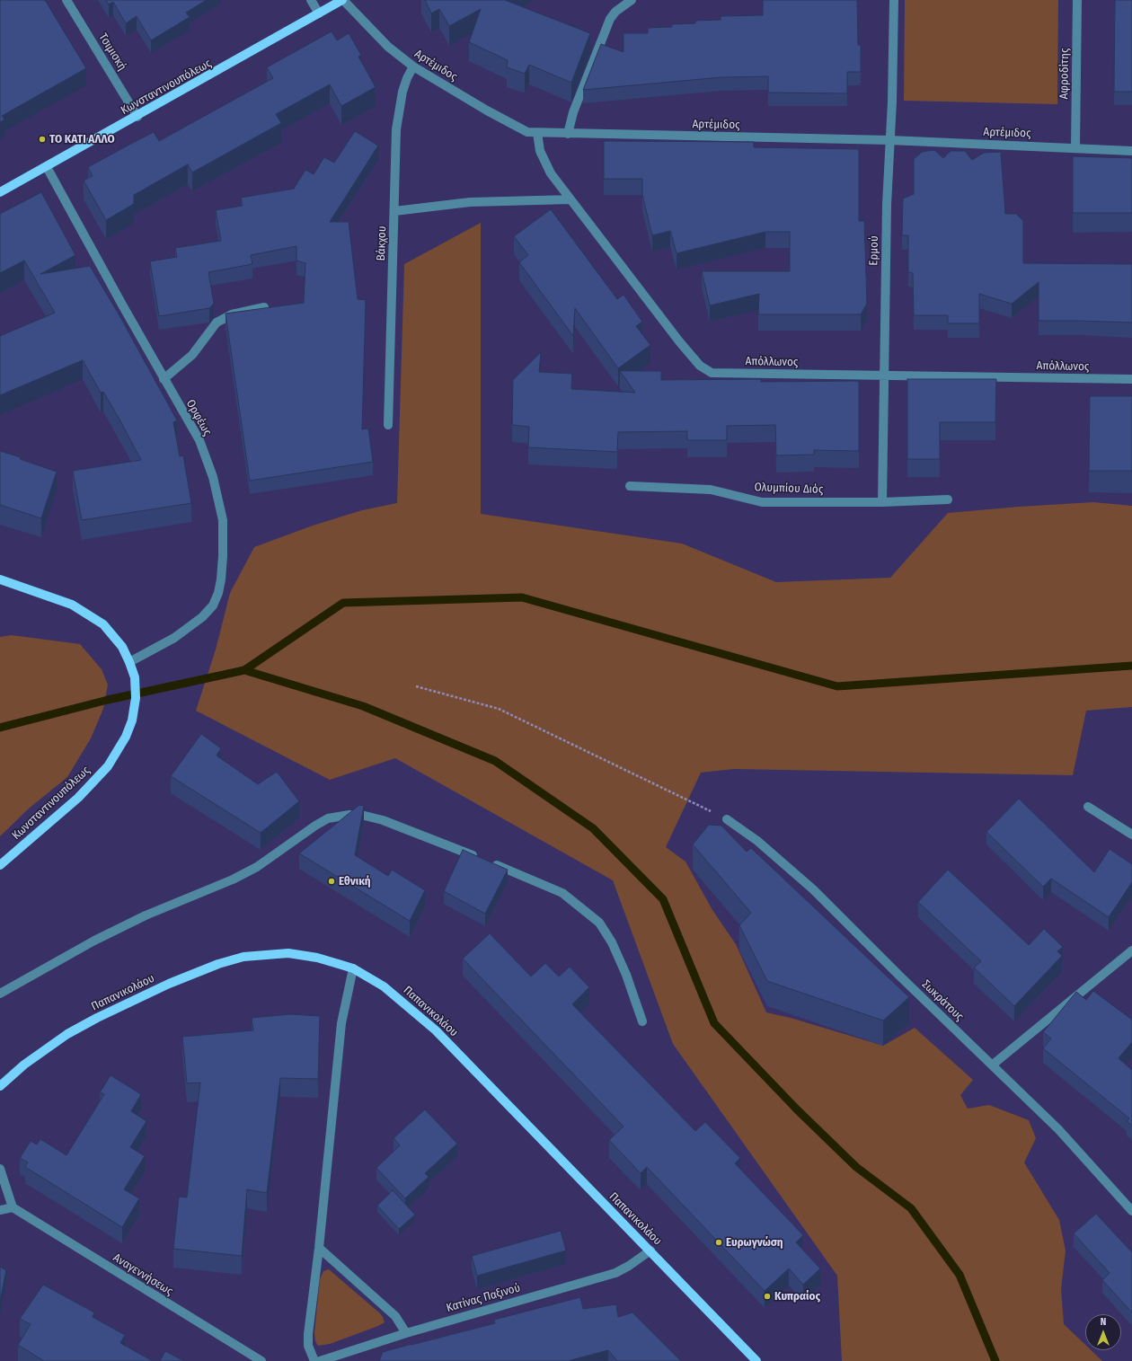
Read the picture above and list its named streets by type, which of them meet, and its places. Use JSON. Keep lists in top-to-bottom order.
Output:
{
  "streets": {
    "main road": ["Κωνσταντινουπόλεως", "Παπανικολάου"],
    "street": [
      "Τσιμισκή",
      "Αρτέμιδος",
      "Αφροδίτης",
      "Βάκχου",
      "Ερμού",
      "Απόλλωνος",
      "Ορφέως",
      "Ολυμπίου Διός",
      "Σωκράτους",
      "Αναγεννήσεως",
      "Κατίνας Παξινού"
    ]
  },
  "crossings": [
    ["Τσιμισκή", "Κωνσταντινουπόλεως"],
    ["Αρτέμιδος", "Αφροδίτης"],
    ["Αρτέμιδος", "Κωνσταντινουπόλεως"],
    ["Αρτέμιδος", "Βάκχου"],
    ["Αρτέμιδος", "Ερμού"],
    ["Αρτέμιδος", "Απόλλωνος"],
    ["Κωνσταντινουπόλεως", "Ορφέως"],
    ["Ερμού", "Απόλλωνος"],
    ["Ερμού", "Ολυμπίου Διός"],
    ["Παπανικολάου", "Κατίνας Παξινού"]
  ],
  "places": [
    "ΤΟ ΚΑΤΙ ΑΛΛΟ",
    "Εθνική",
    "Ευρωγνώση",
    "Κυπραίος"
  ],
  "north": "top"
}
